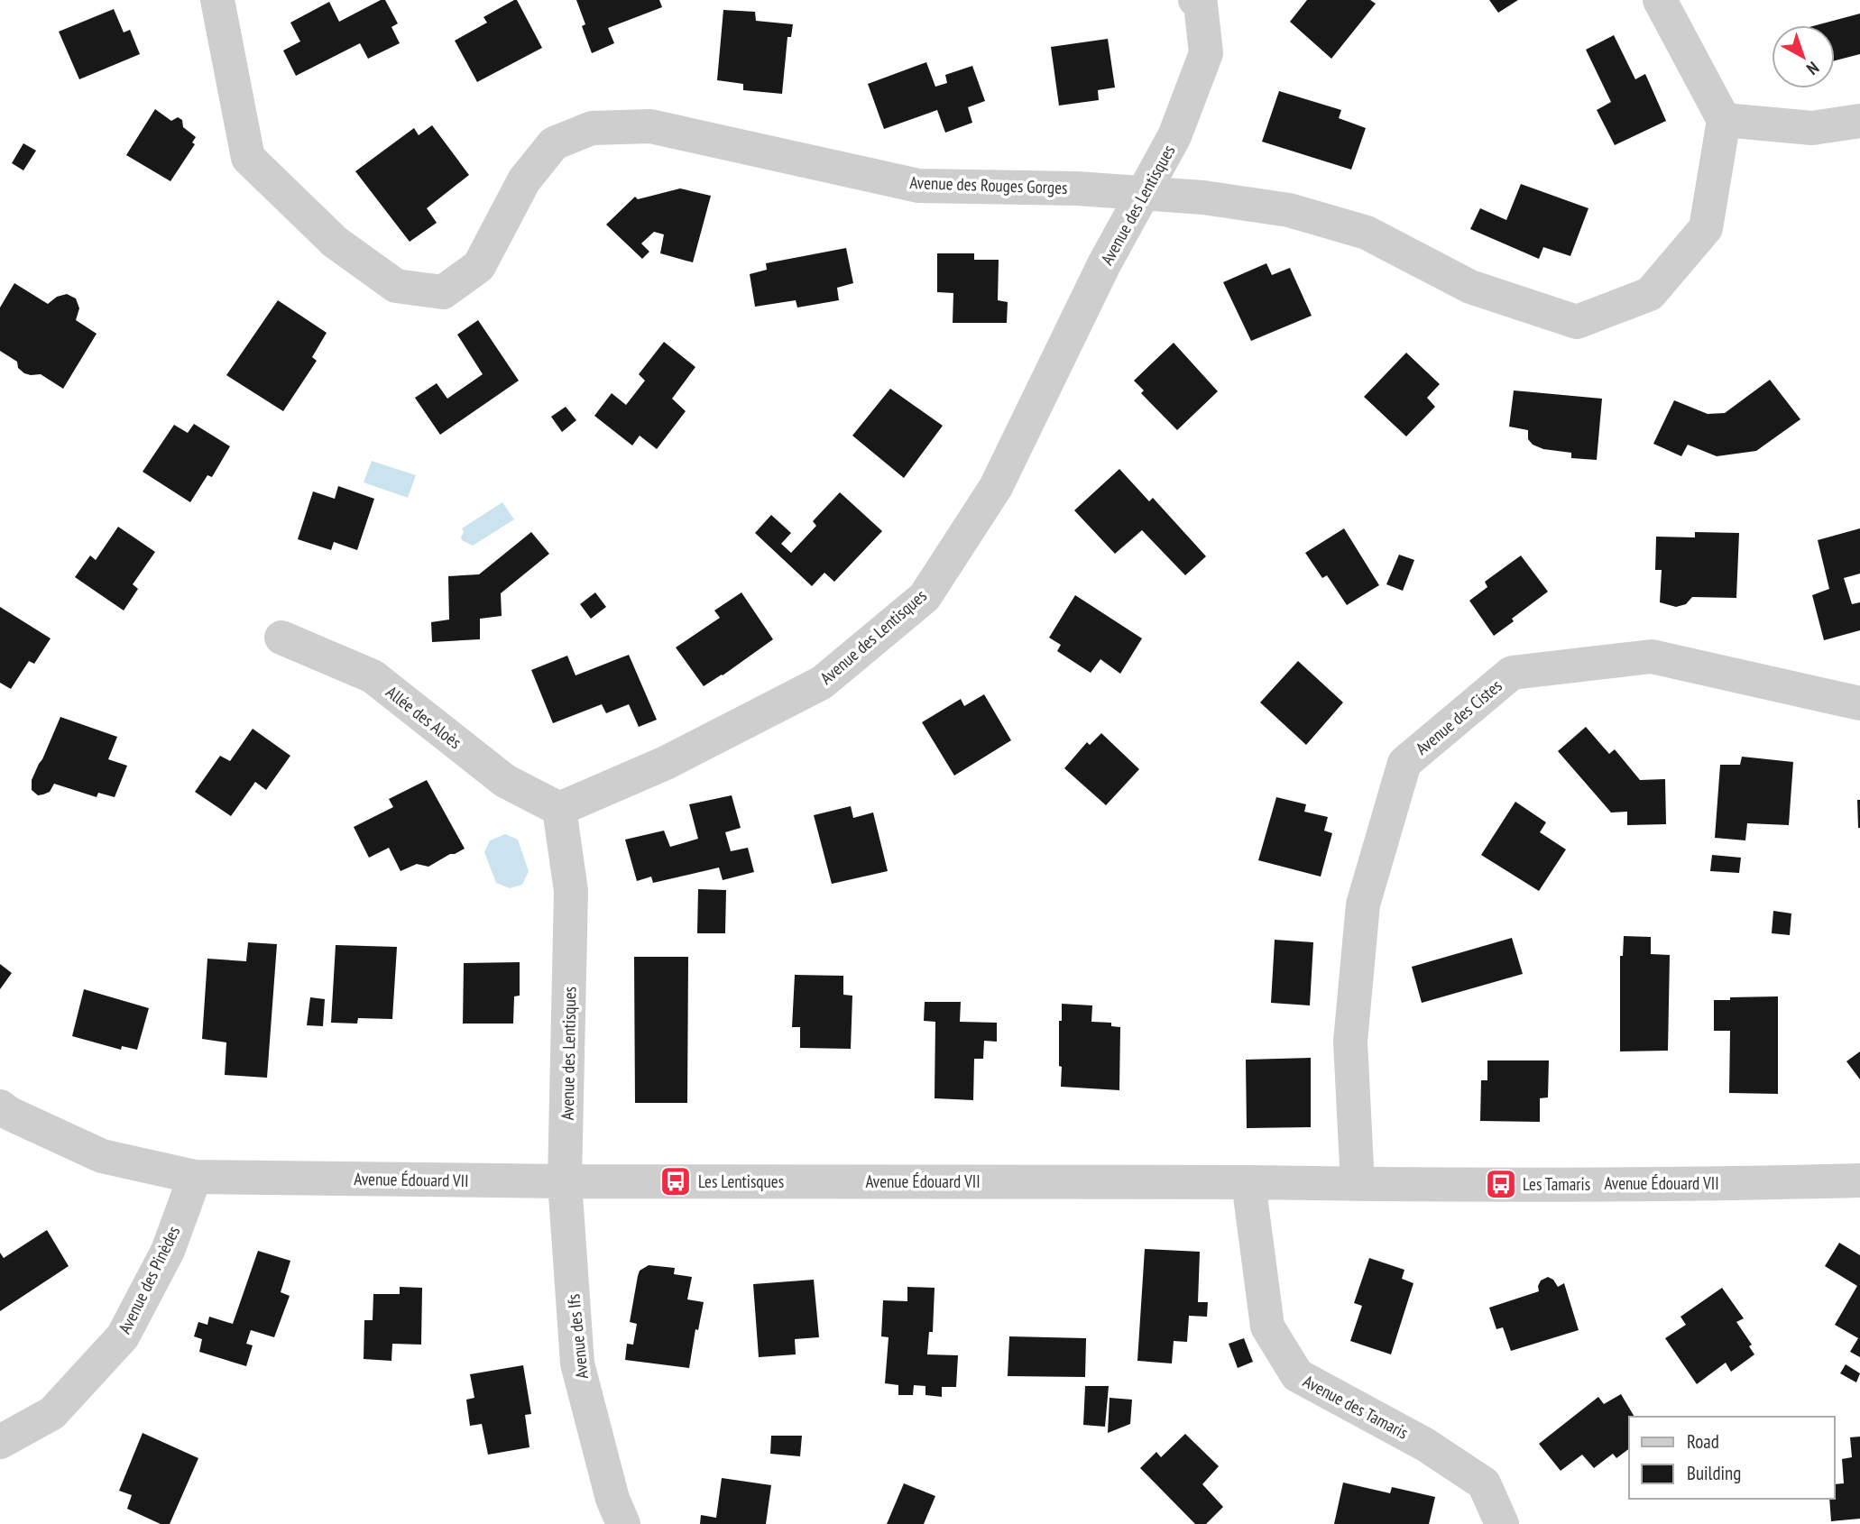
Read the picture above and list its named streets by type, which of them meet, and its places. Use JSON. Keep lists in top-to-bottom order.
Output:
{
  "streets": {
    "street": [
      "Avenue des Rouges Gorges",
      "Avenue des Lentisques",
      "Allée des Aloès",
      "Avenue des Cistes",
      "Avenue Édouard VII",
      "Avenue des Pinèdes",
      "Avenue des Ifs",
      "Avenue des Tamaris"
    ]
  },
  "crossings": [
    ["Avenue des Rouges Gorges", "Avenue des Lentisques"],
    ["Avenue des Lentisques", "Allée des Aloès"],
    ["Avenue des Lentisques", "Avenue Édouard VII"],
    ["Avenue des Lentisques", "Avenue des Ifs"],
    ["Avenue des Cistes", "Avenue Édouard VII"],
    ["Avenue Édouard VII", "Avenue des Pinèdes"],
    ["Avenue Édouard VII", "Avenue des Ifs"],
    ["Avenue Édouard VII", "Avenue des Tamaris"]
  ],
  "places": {
    "bus stop": ["Les Lentisques", "Les Tamaris"]
  },
  "legend": ["Road", "Building"],
  "north": "bottom right"
}
